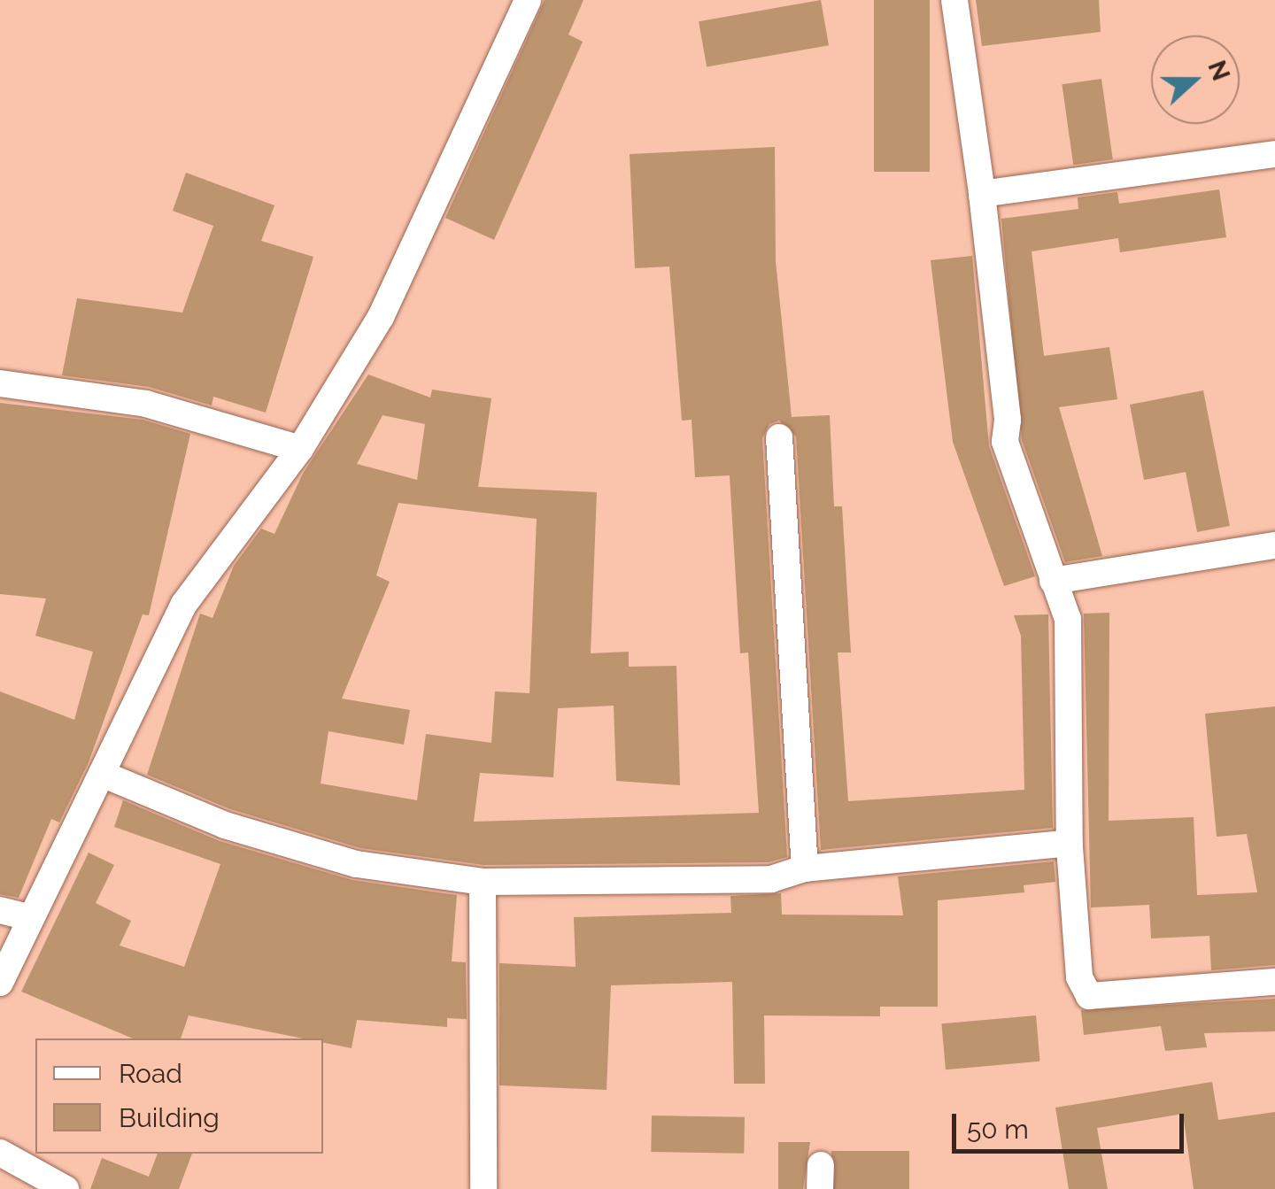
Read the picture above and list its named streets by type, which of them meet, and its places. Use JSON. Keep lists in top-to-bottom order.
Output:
{
  "legend": ["Road", "Building"],
  "scale_bar": "50 m",
  "north": "right"
}
